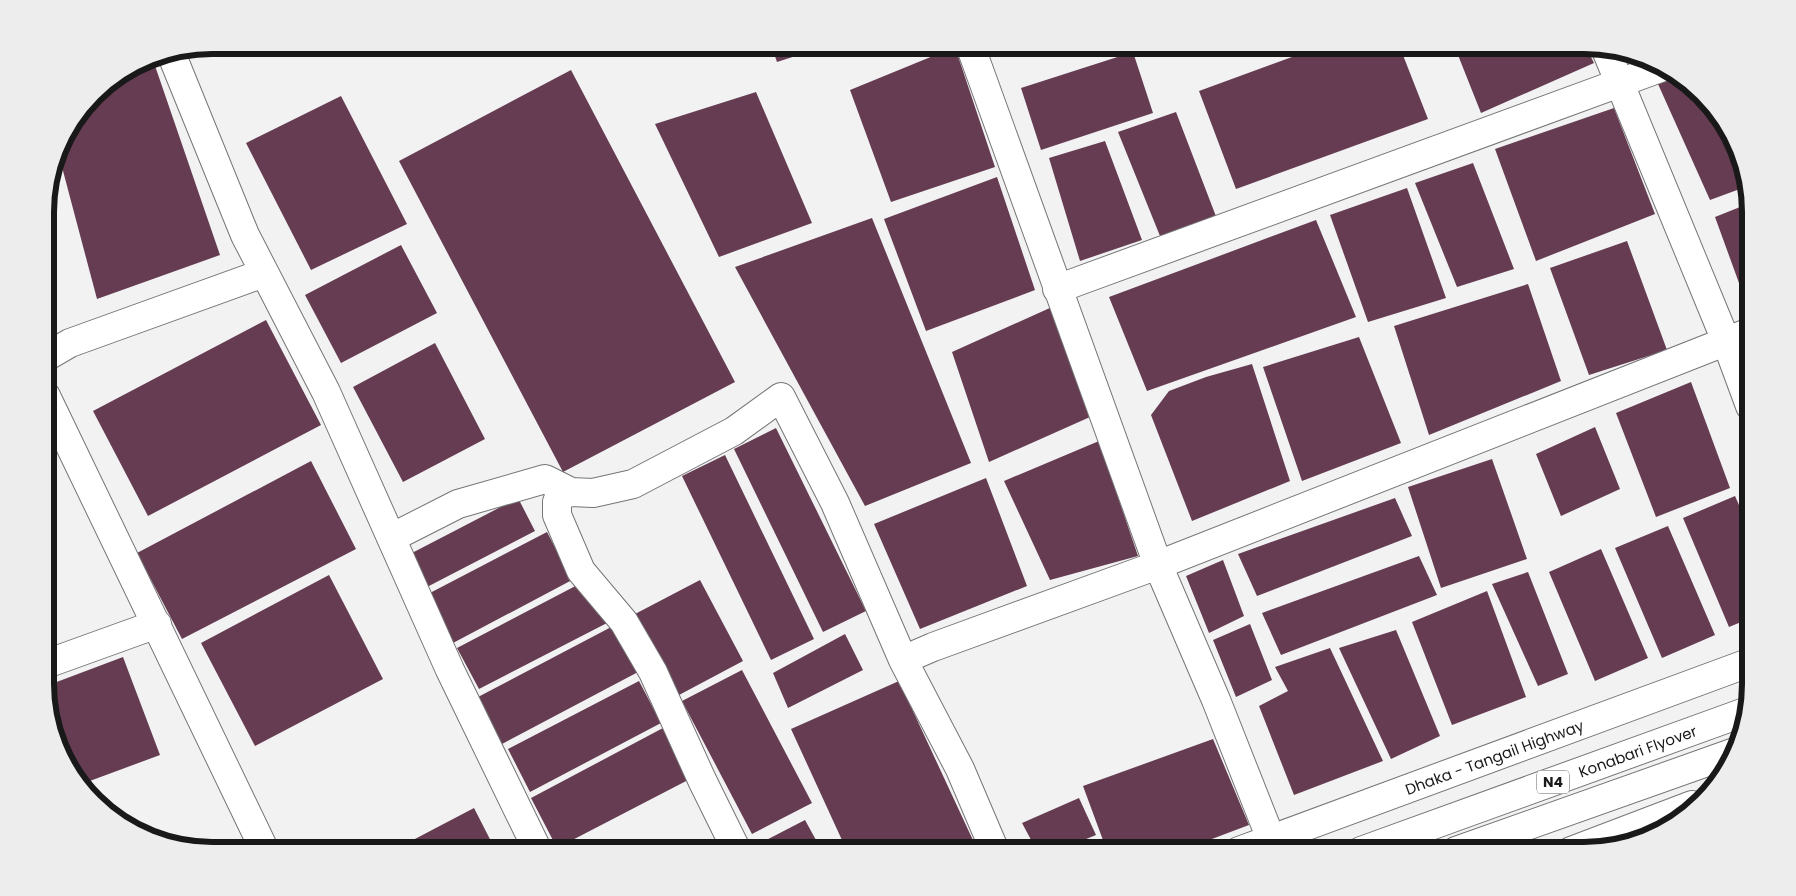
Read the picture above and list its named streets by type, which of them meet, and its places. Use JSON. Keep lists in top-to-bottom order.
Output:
{
  "streets": {
    "main road": ["Konabari Flyover", "Dhaka - Tangail Highway", "N4"]
  }
}
